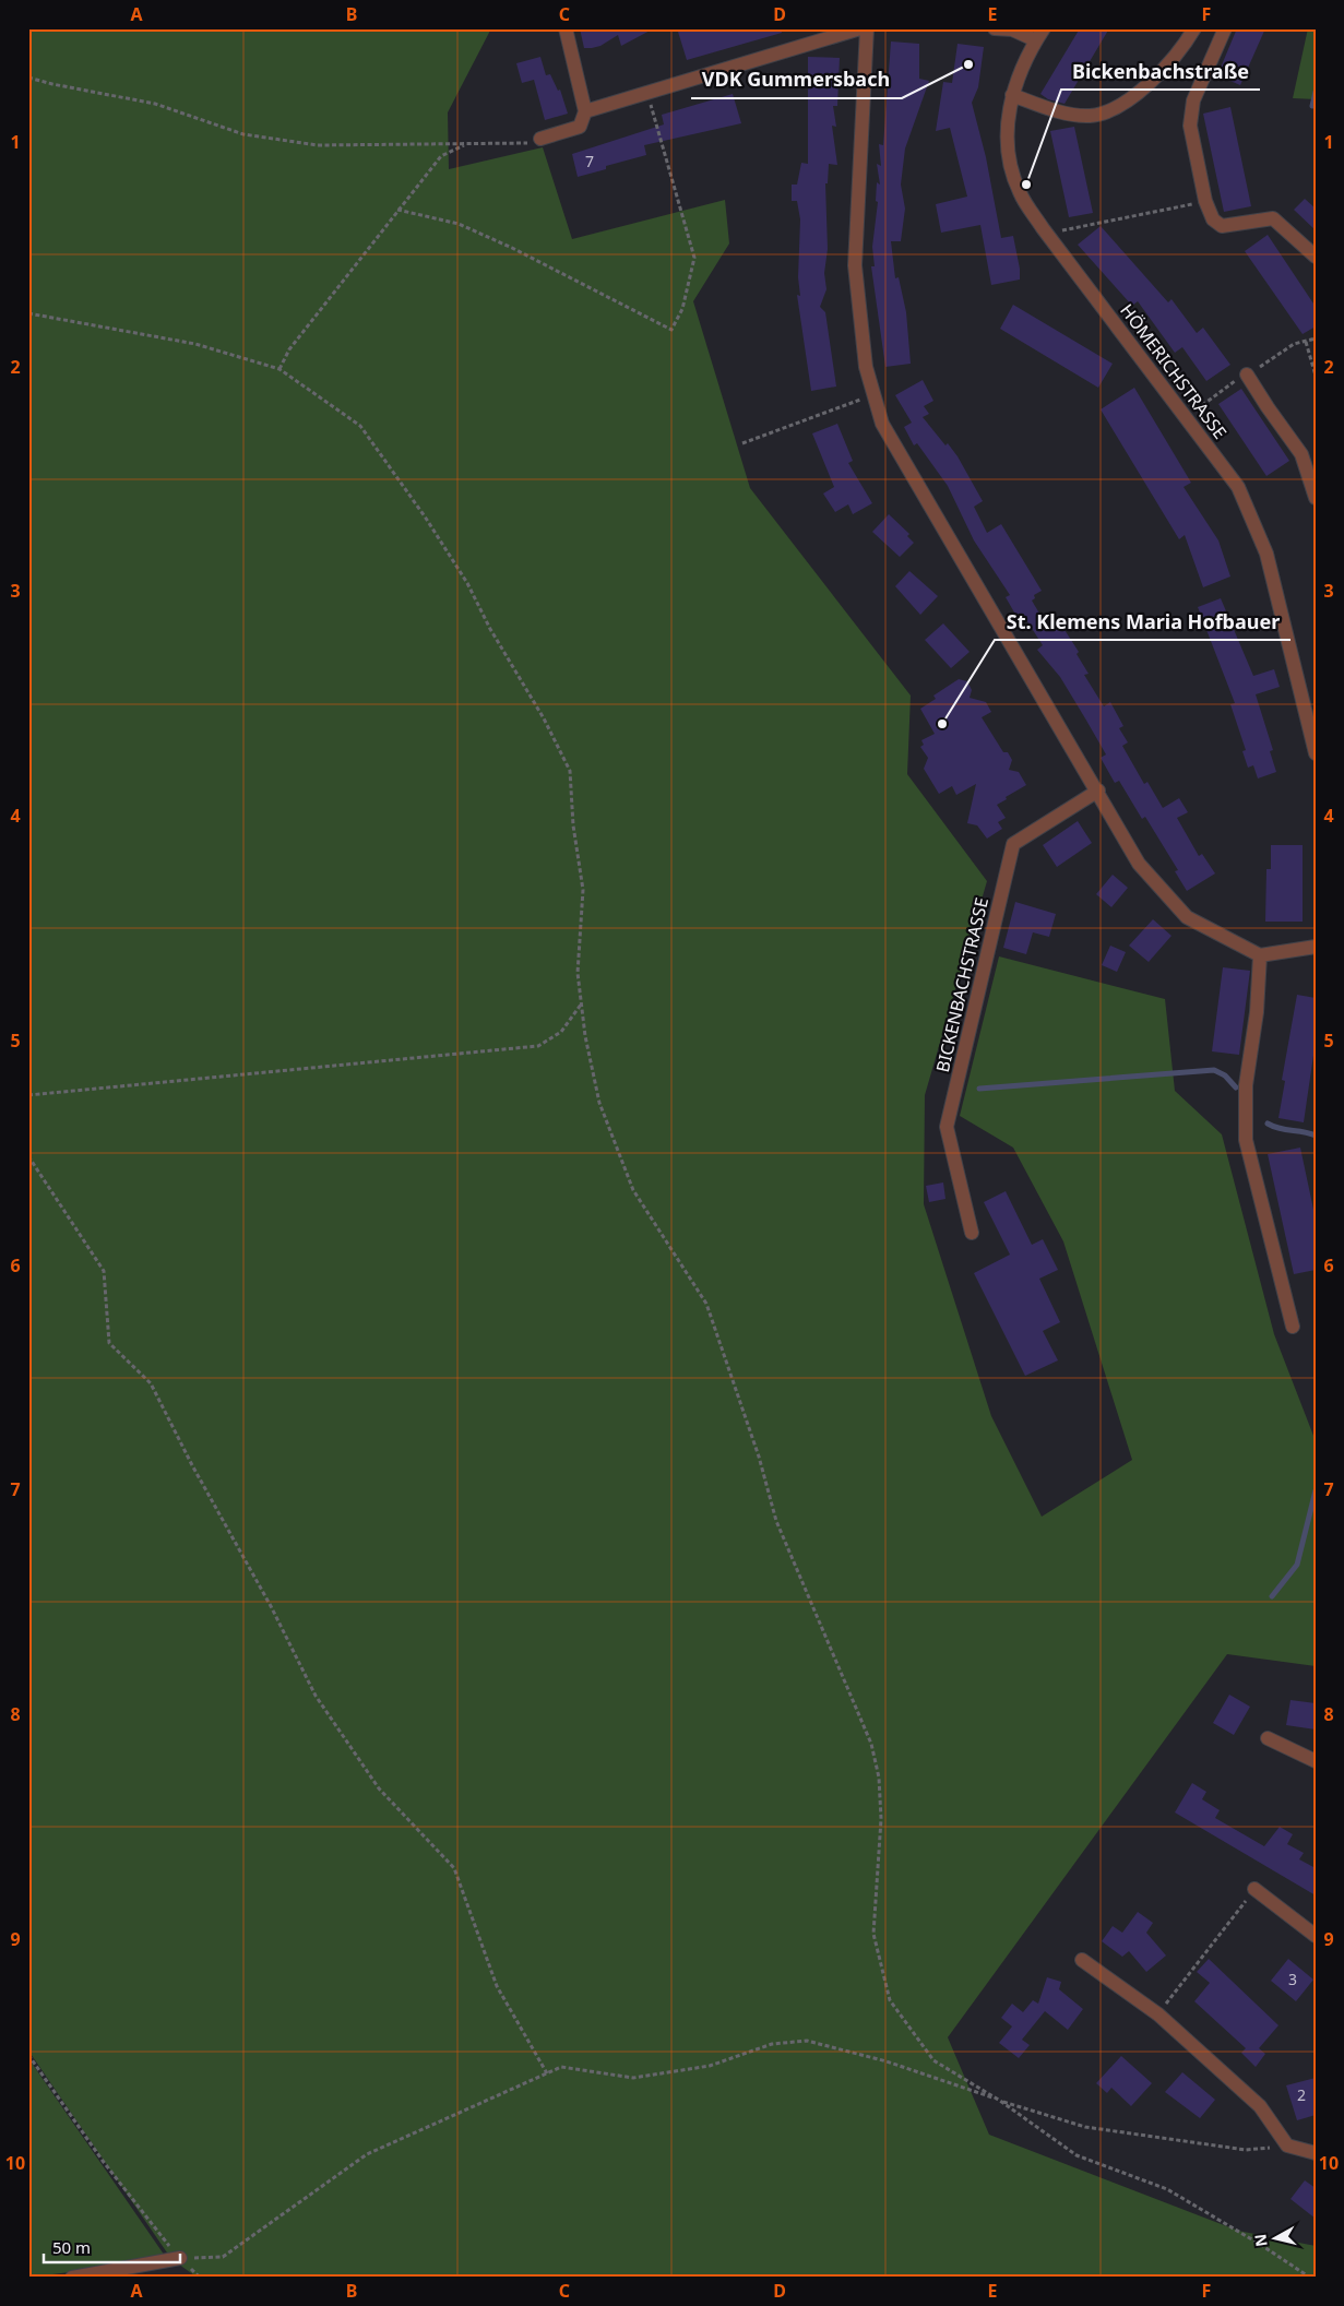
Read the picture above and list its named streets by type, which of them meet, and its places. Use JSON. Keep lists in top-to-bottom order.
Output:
{
  "streets": {
    "street": ["HÖMERICHSTRASSE", "BICKENBACHSTRASSE"]
  },
  "places": ["VDK Gummersbach", "Bickenbachstraße", "St. Klemens Maria Hofbauer"],
  "house_numbers": ["7", "3", "2"],
  "scale_bar": "50 m",
  "north": "left",
  "grid": {
    "columns": [
      "A",
      "B",
      "C",
      "D",
      "E",
      "F"
    ],
    "rows": [
      "1",
      "2",
      "3",
      "4",
      "5",
      "6",
      "7",
      "8",
      "9",
      "10"
    ]
  }
}
